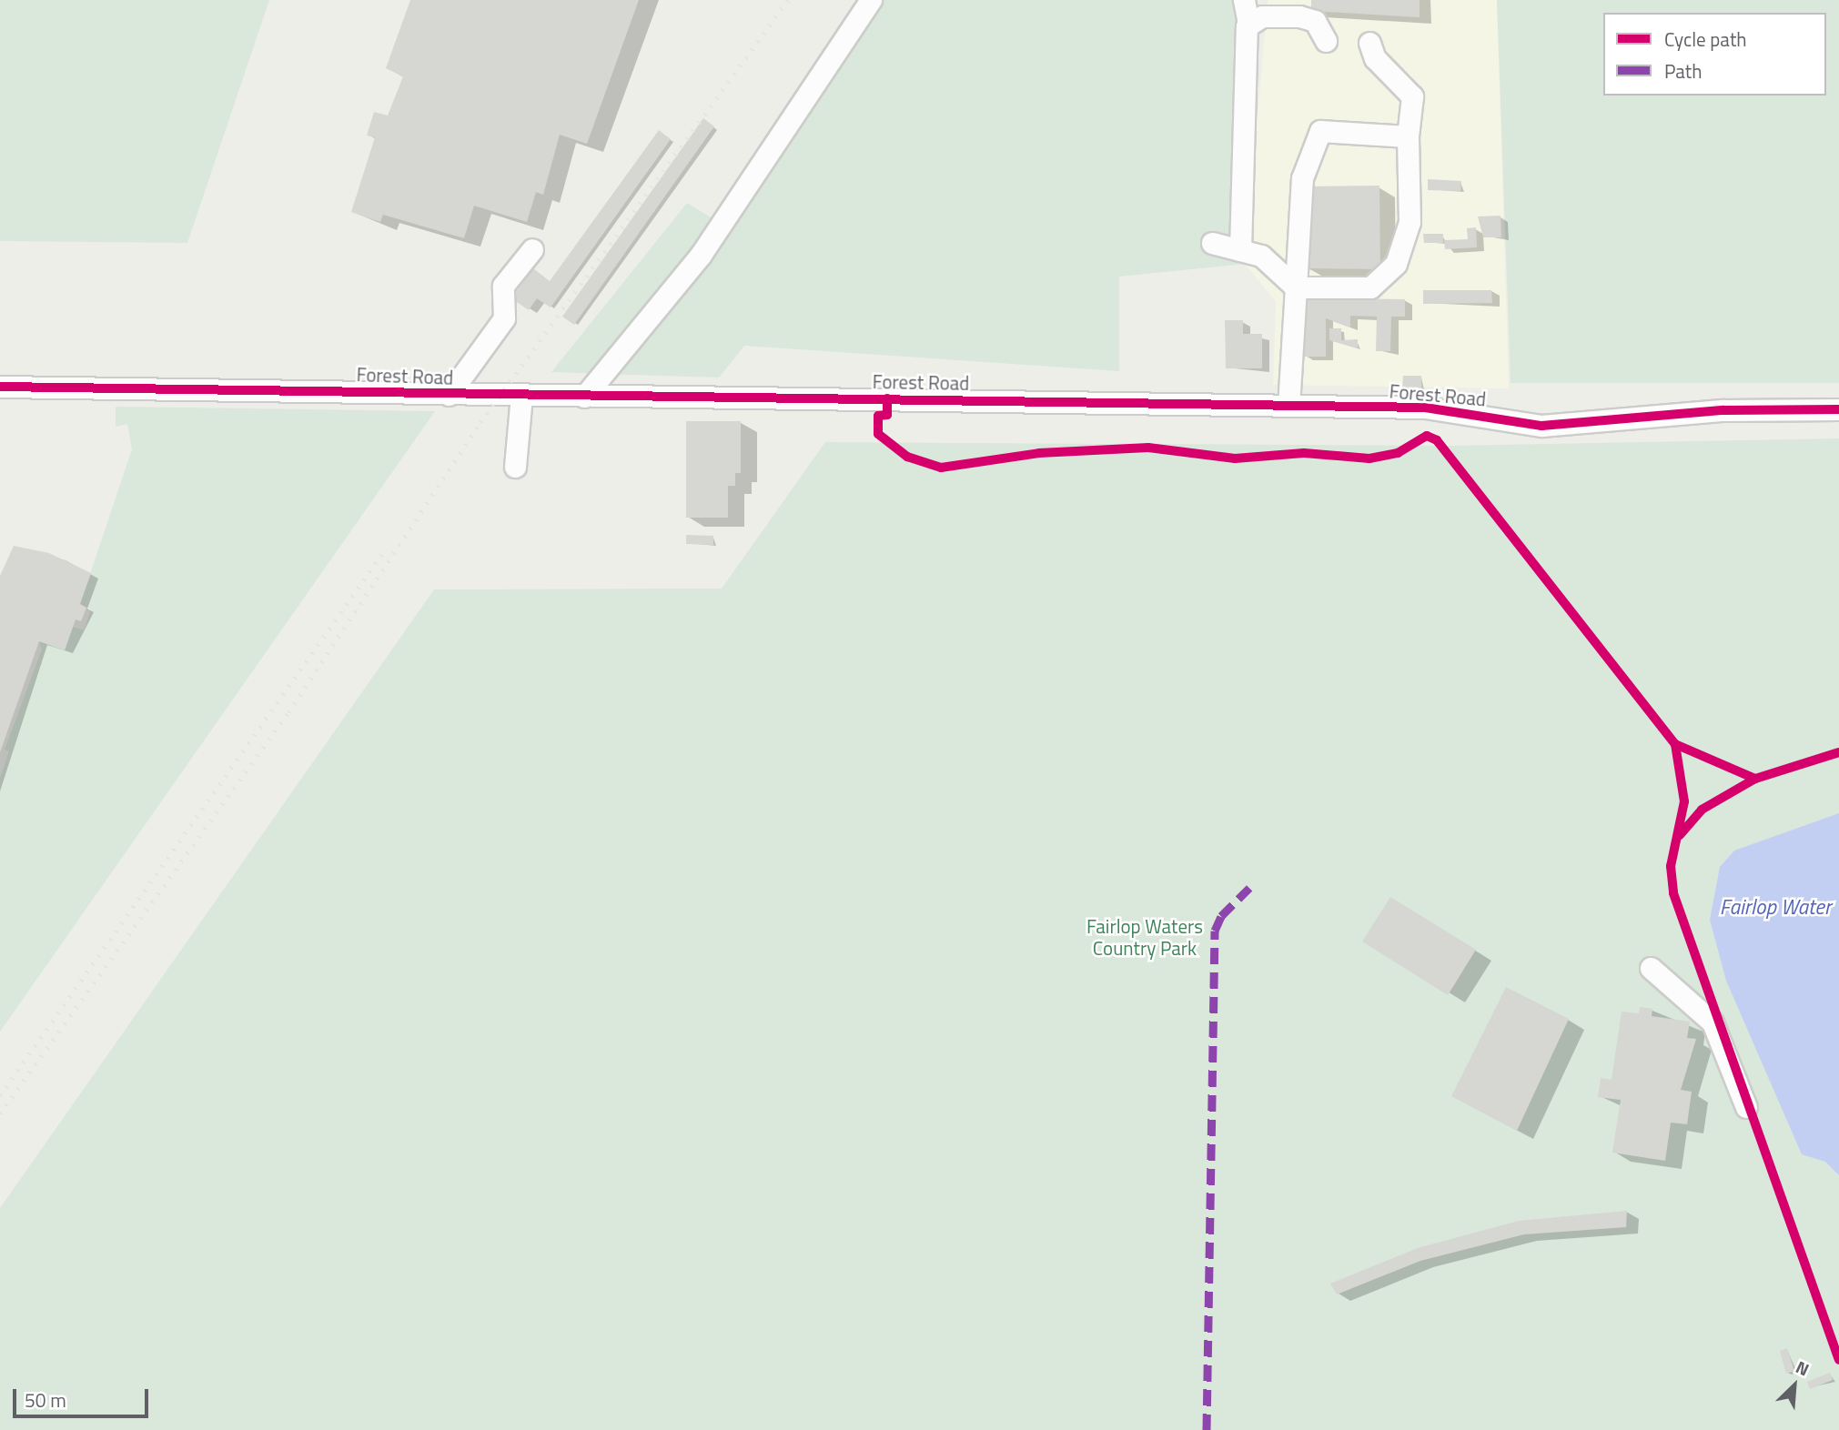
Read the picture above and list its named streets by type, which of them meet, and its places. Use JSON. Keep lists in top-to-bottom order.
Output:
{
  "streets": {
    "street": ["Forest Road"]
  },
  "water": ["Fairlop Water"],
  "parks": ["Fairlop Waters Country Park"],
  "legend": ["Cycle path", "Path"],
  "scale_bar": "50 m",
  "north": "top right"
}
